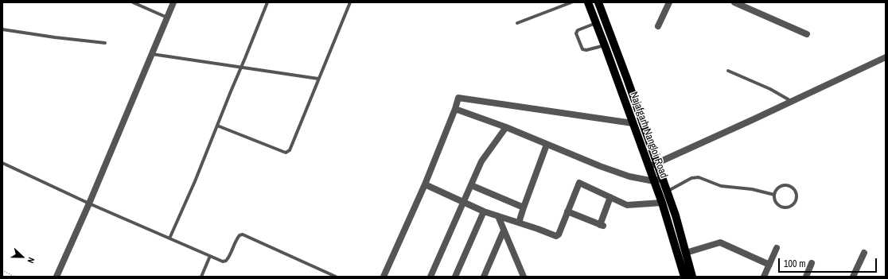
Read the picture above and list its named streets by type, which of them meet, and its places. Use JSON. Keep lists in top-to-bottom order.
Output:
{
  "streets": {
    "main road": ["Najafgarh Nangloi Road"]
  },
  "scale_bar": "100 m",
  "north": "right"
}
